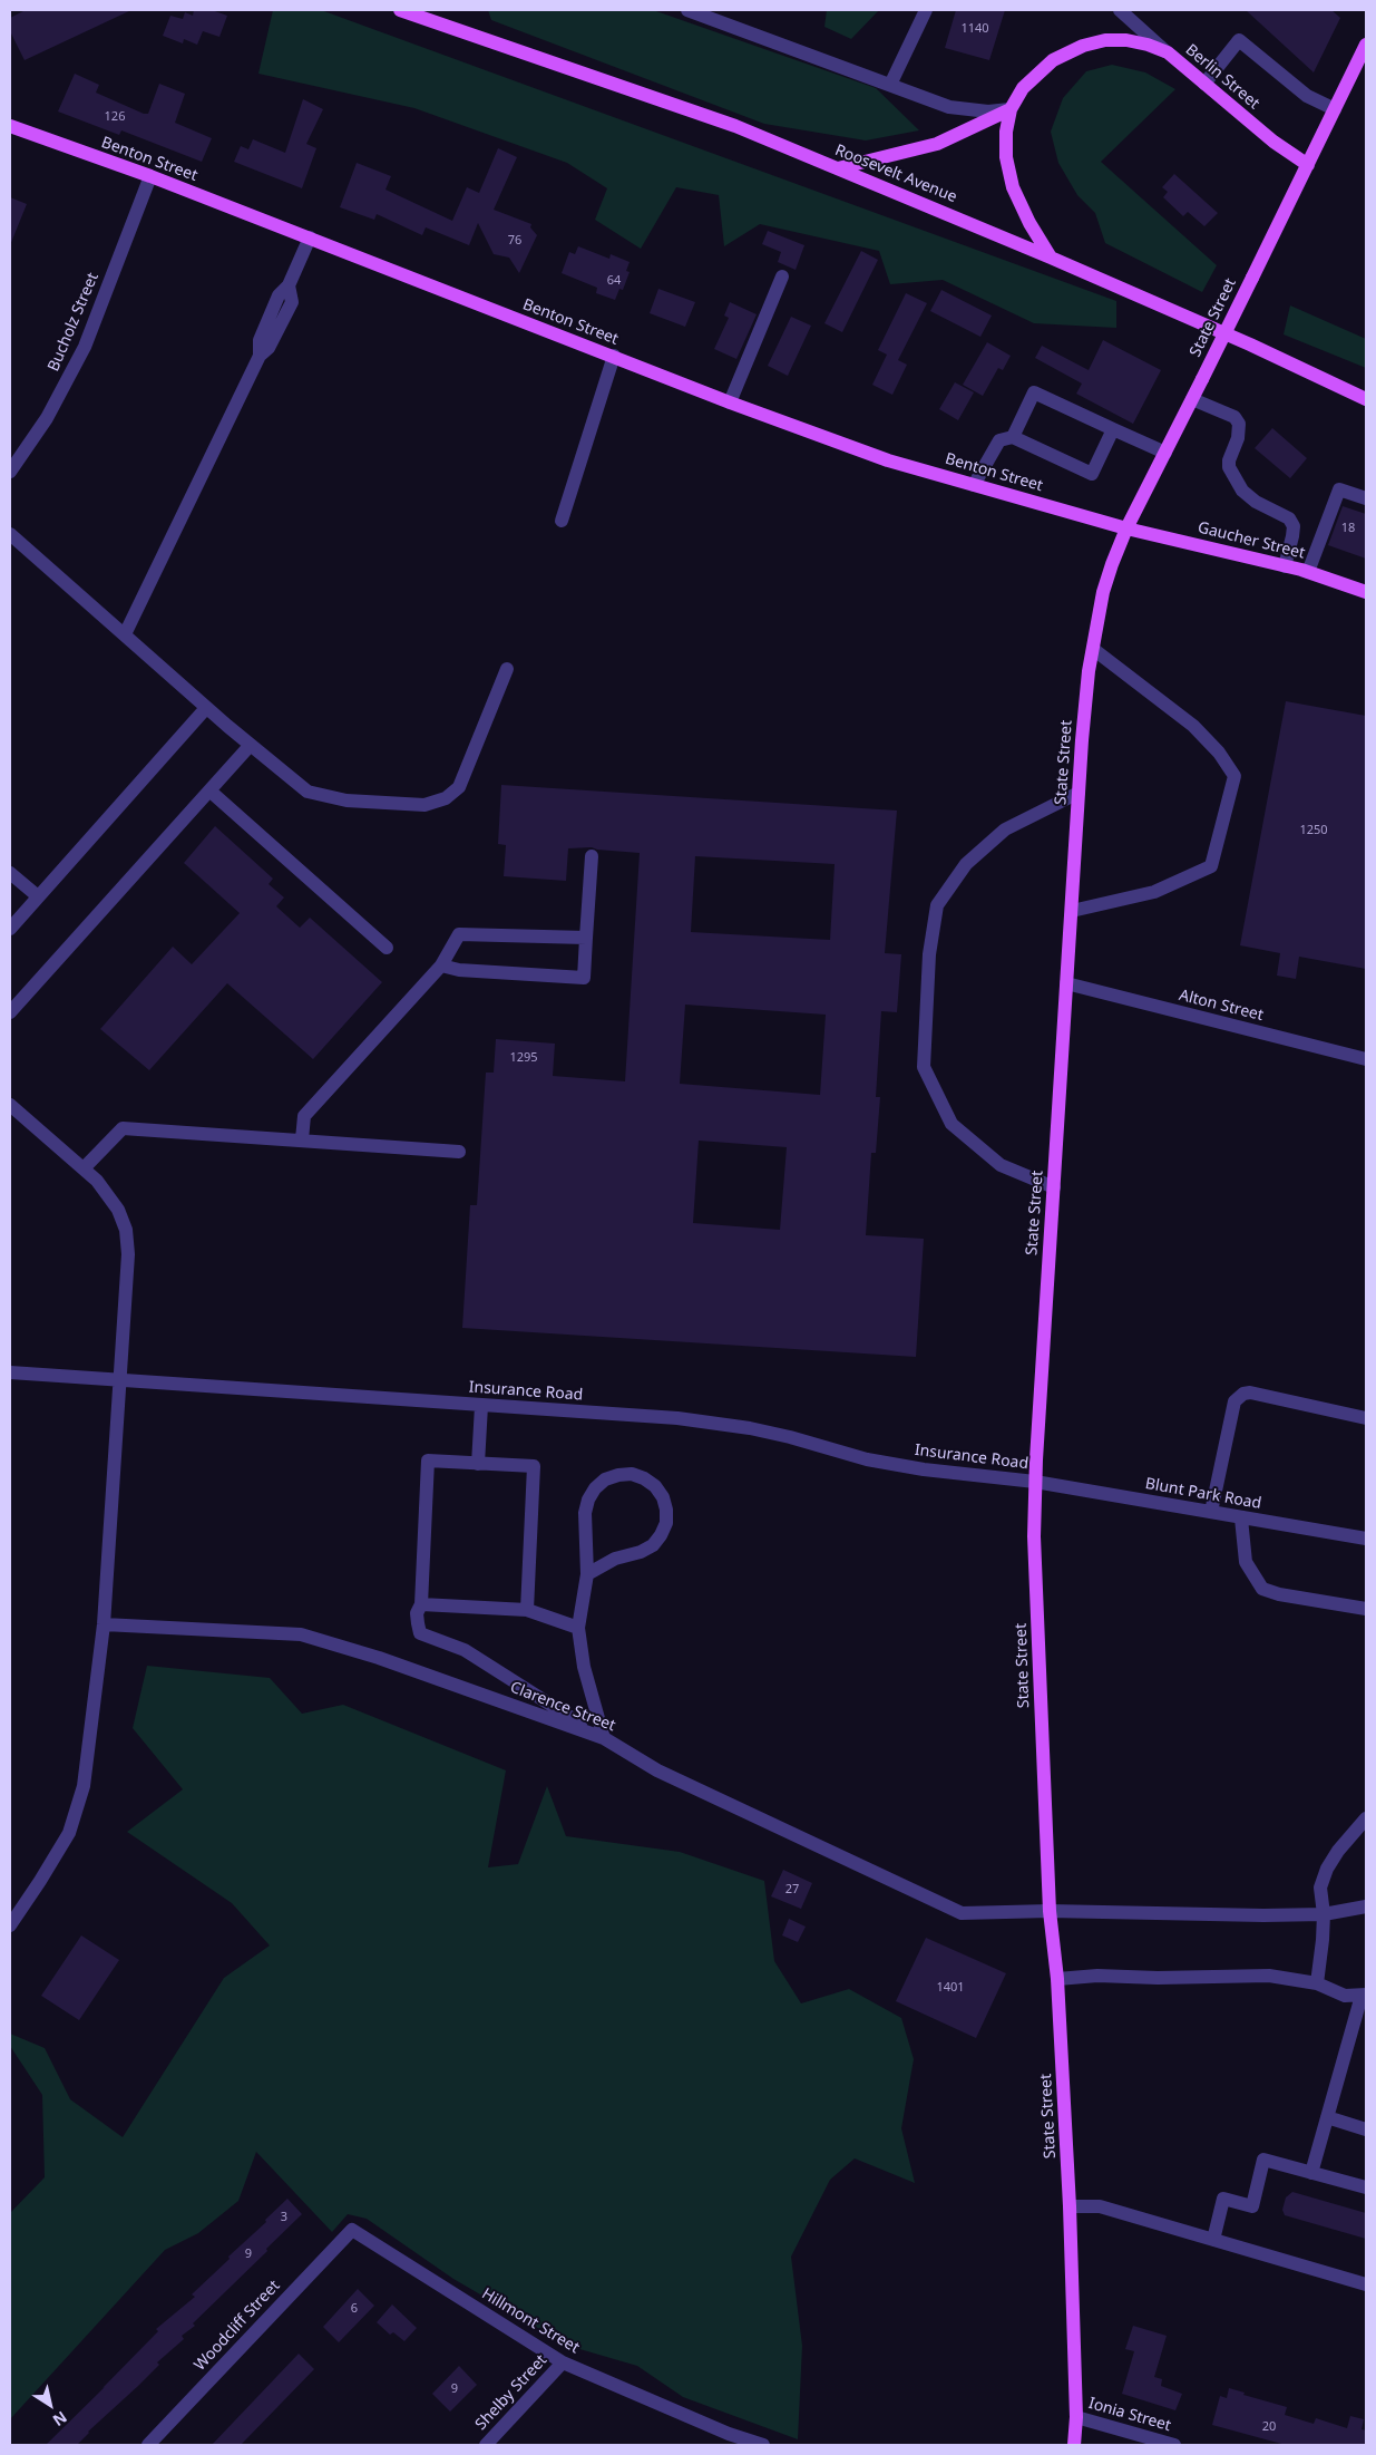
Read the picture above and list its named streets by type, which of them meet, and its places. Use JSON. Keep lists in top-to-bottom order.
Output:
{
  "streets": {
    "main road": [
      "Berlin Street",
      "Benton Street",
      "Roosevelt Avenue",
      "State Street",
      "Gaucher Street"
    ],
    "street": [
      "Bucholz Street",
      "Alton Street",
      "Insurance Road",
      "Blunt Park Road",
      "Clarence Street",
      "Hillmont Street",
      "Woodcliff Street",
      "Shelby Street",
      "Ionia Street"
    ]
  },
  "crossings": [
    ["Berlin Street", "State Street"],
    ["Benton Street", "State Street"],
    ["Benton Street", "Bucholz Street"],
    ["Benton Street", "Gaucher Street"],
    ["State Street", "Gaucher Street"],
    ["State Street", "Alton Street"],
    ["State Street", "Insurance Road"],
    ["State Street", "Blunt Park Road"],
    ["State Street", "Clarence Street"],
    ["State Street", "Ionia Street"],
    ["Insurance Road", "Blunt Park Road"],
    ["Hillmont Street", "Woodcliff Street"],
    ["Hillmont Street", "Shelby Street"]
  ],
  "house_numbers": [
    "1140",
    "126",
    "76",
    "64",
    "18",
    "1250",
    "1295",
    "27",
    "1401",
    "3",
    "9",
    "6",
    "9",
    "20"
  ],
  "north": "bottom right"
}
